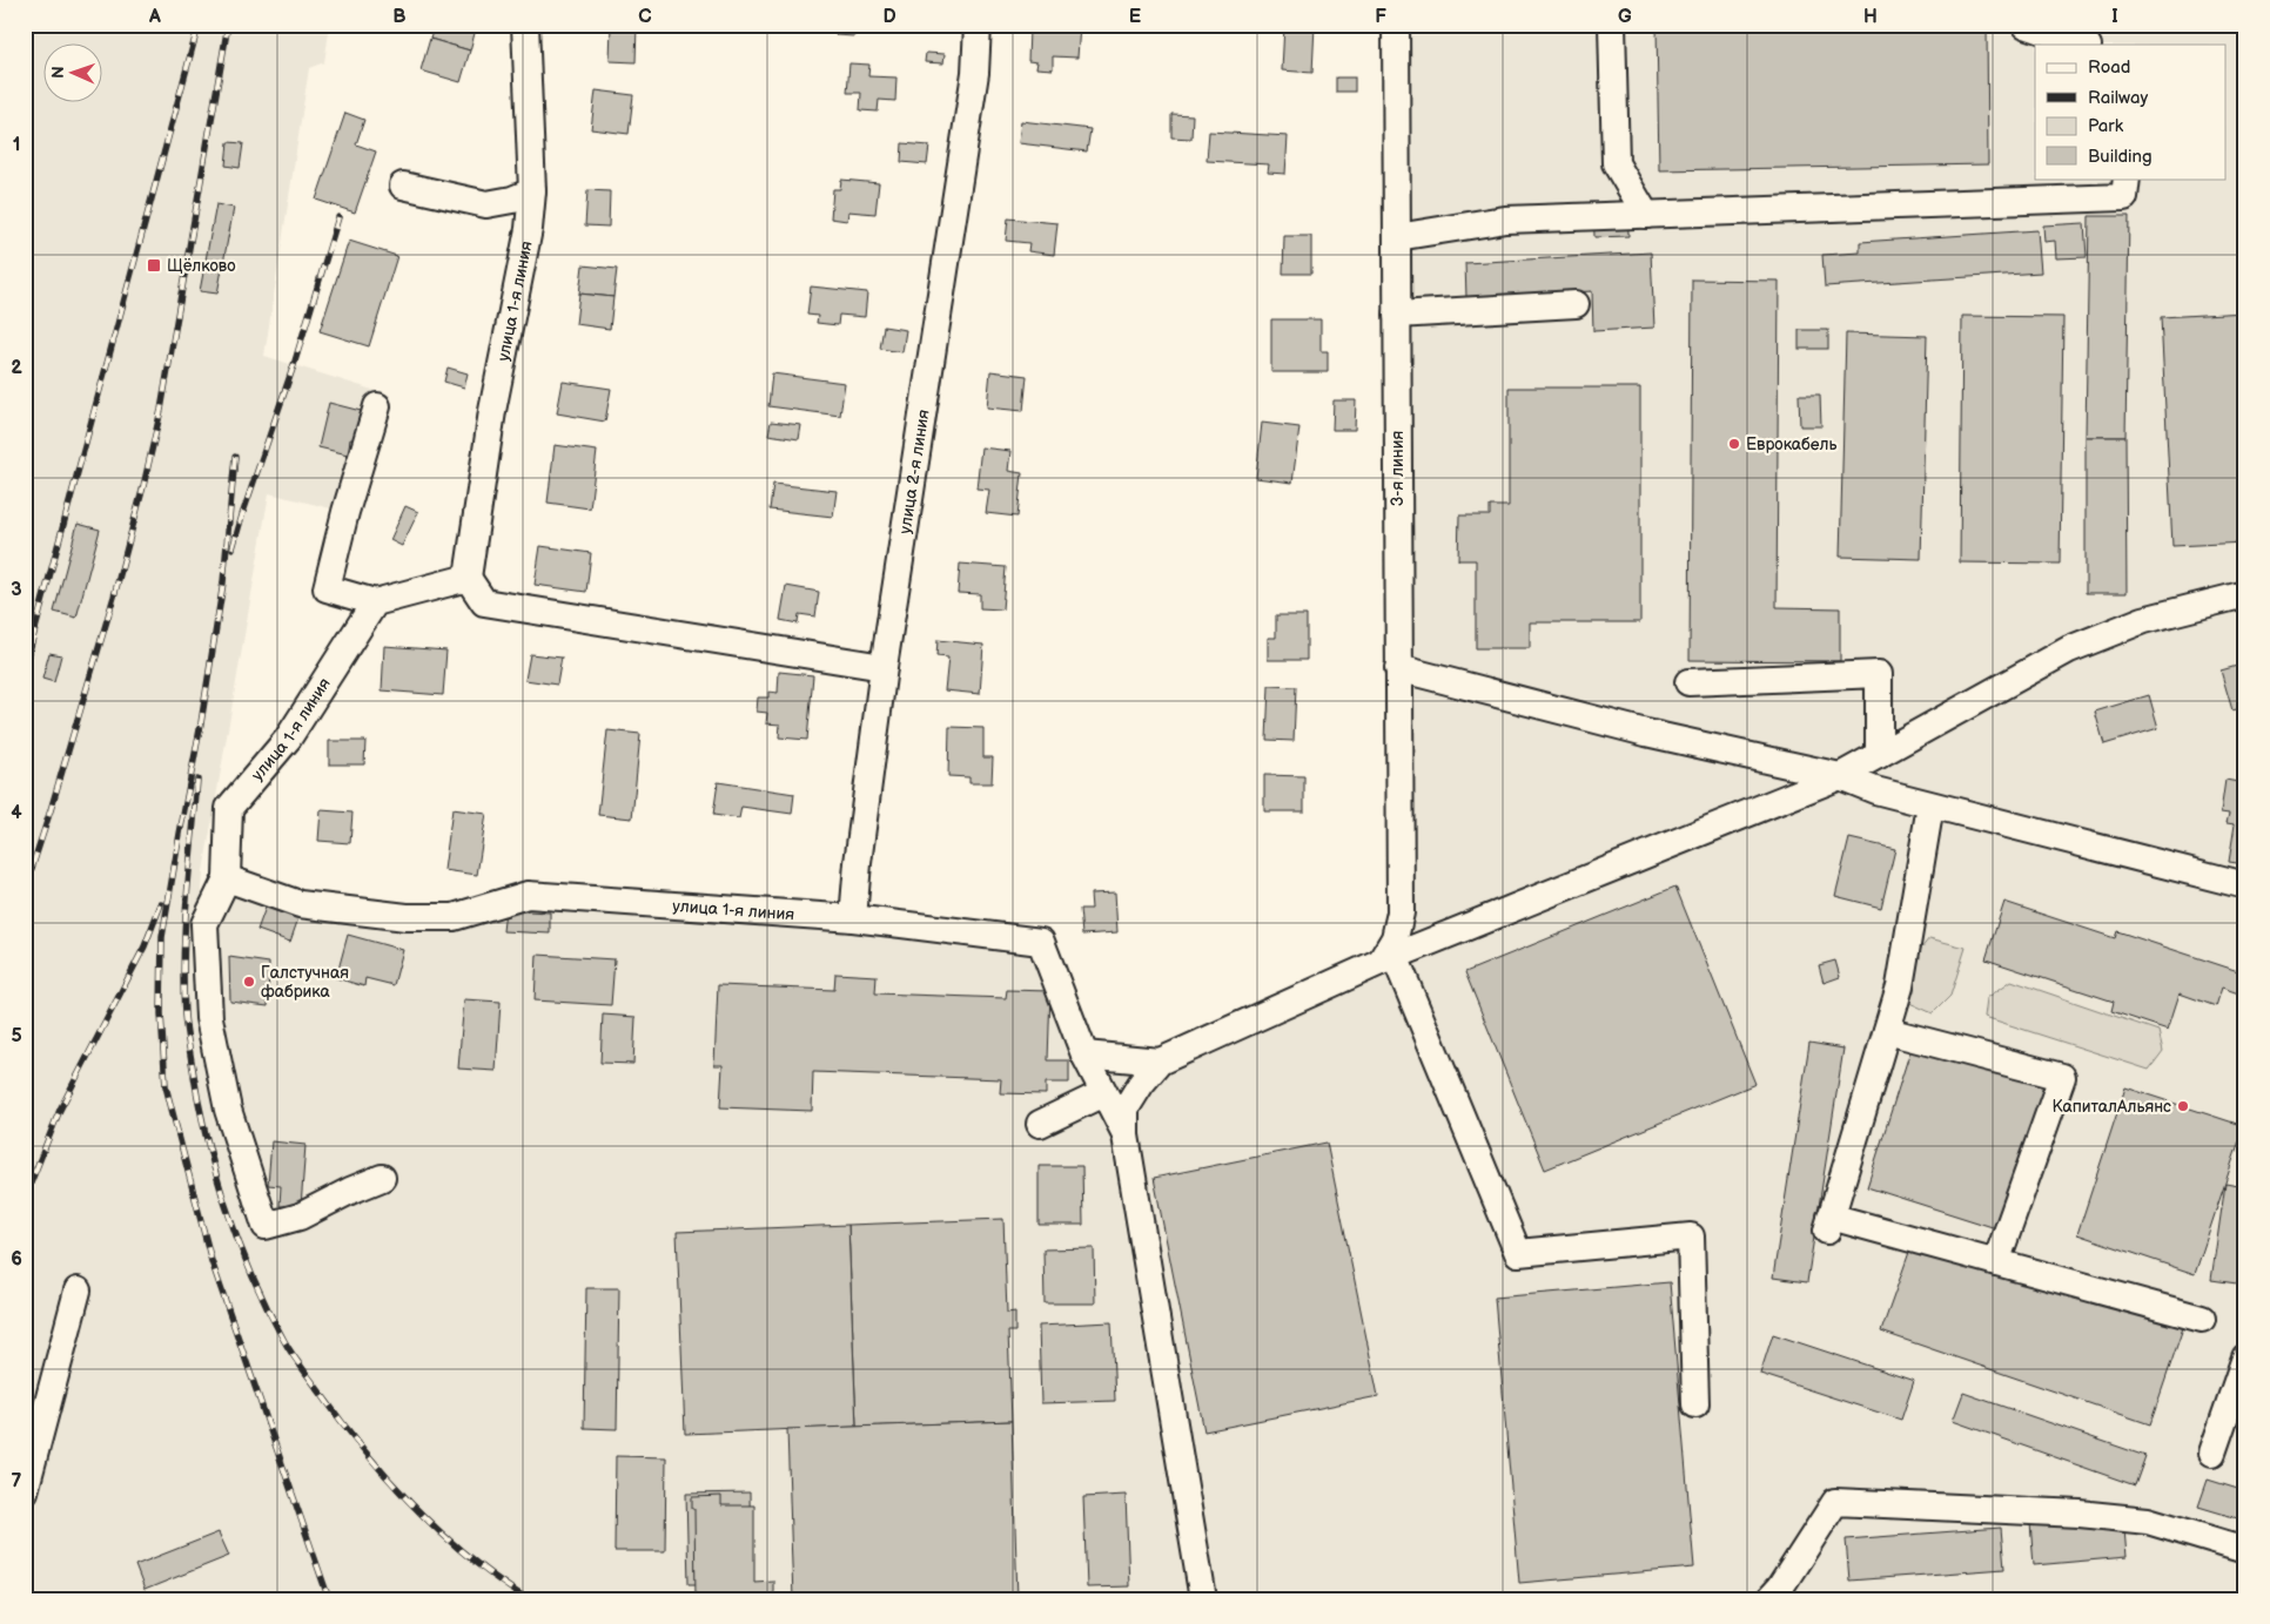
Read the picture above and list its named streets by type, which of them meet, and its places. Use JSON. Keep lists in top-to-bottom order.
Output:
{
  "streets": {
    "street": ["улица 1-я линия", "3-я линия", "улица 2-я линия"]
  },
  "crossings": [
    ["улица 1-я линия", "улица 2-я линия"]
  ],
  "places": {
    "transit": ["Щёлково"],
    "other": ["Еврокабель", "Галстучная фабрика", "КапиталАльянс"]
  },
  "legend": [
    "Road",
    "Railway",
    "Park",
    "Building"
  ],
  "north": "left",
  "grid": {
    "columns": [
      "A",
      "B",
      "C",
      "D",
      "E",
      "F",
      "G",
      "H",
      "I"
    ],
    "rows": [
      "1",
      "2",
      "3",
      "4",
      "5",
      "6",
      "7"
    ]
  }
}
